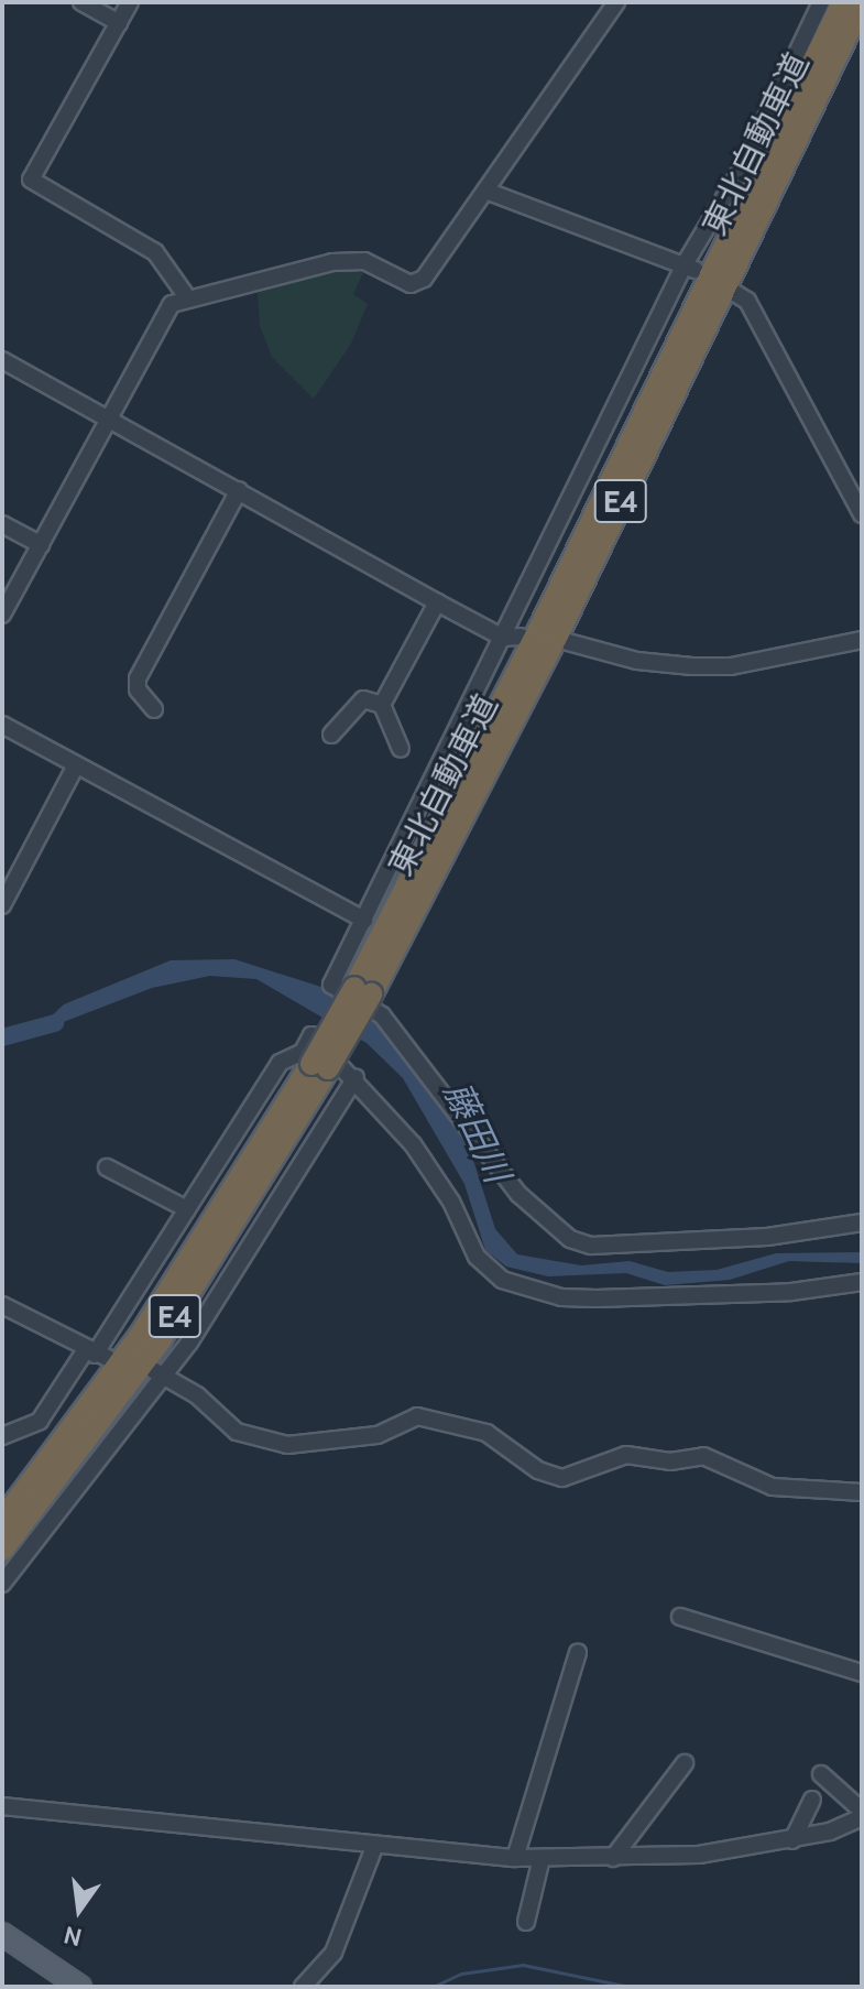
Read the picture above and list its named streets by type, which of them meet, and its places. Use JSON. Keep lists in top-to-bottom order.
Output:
{
  "streets": {
    "highway": ["東北自動車道", "E4"]
  },
  "water": ["藤田川"],
  "north": "bottom"
}
